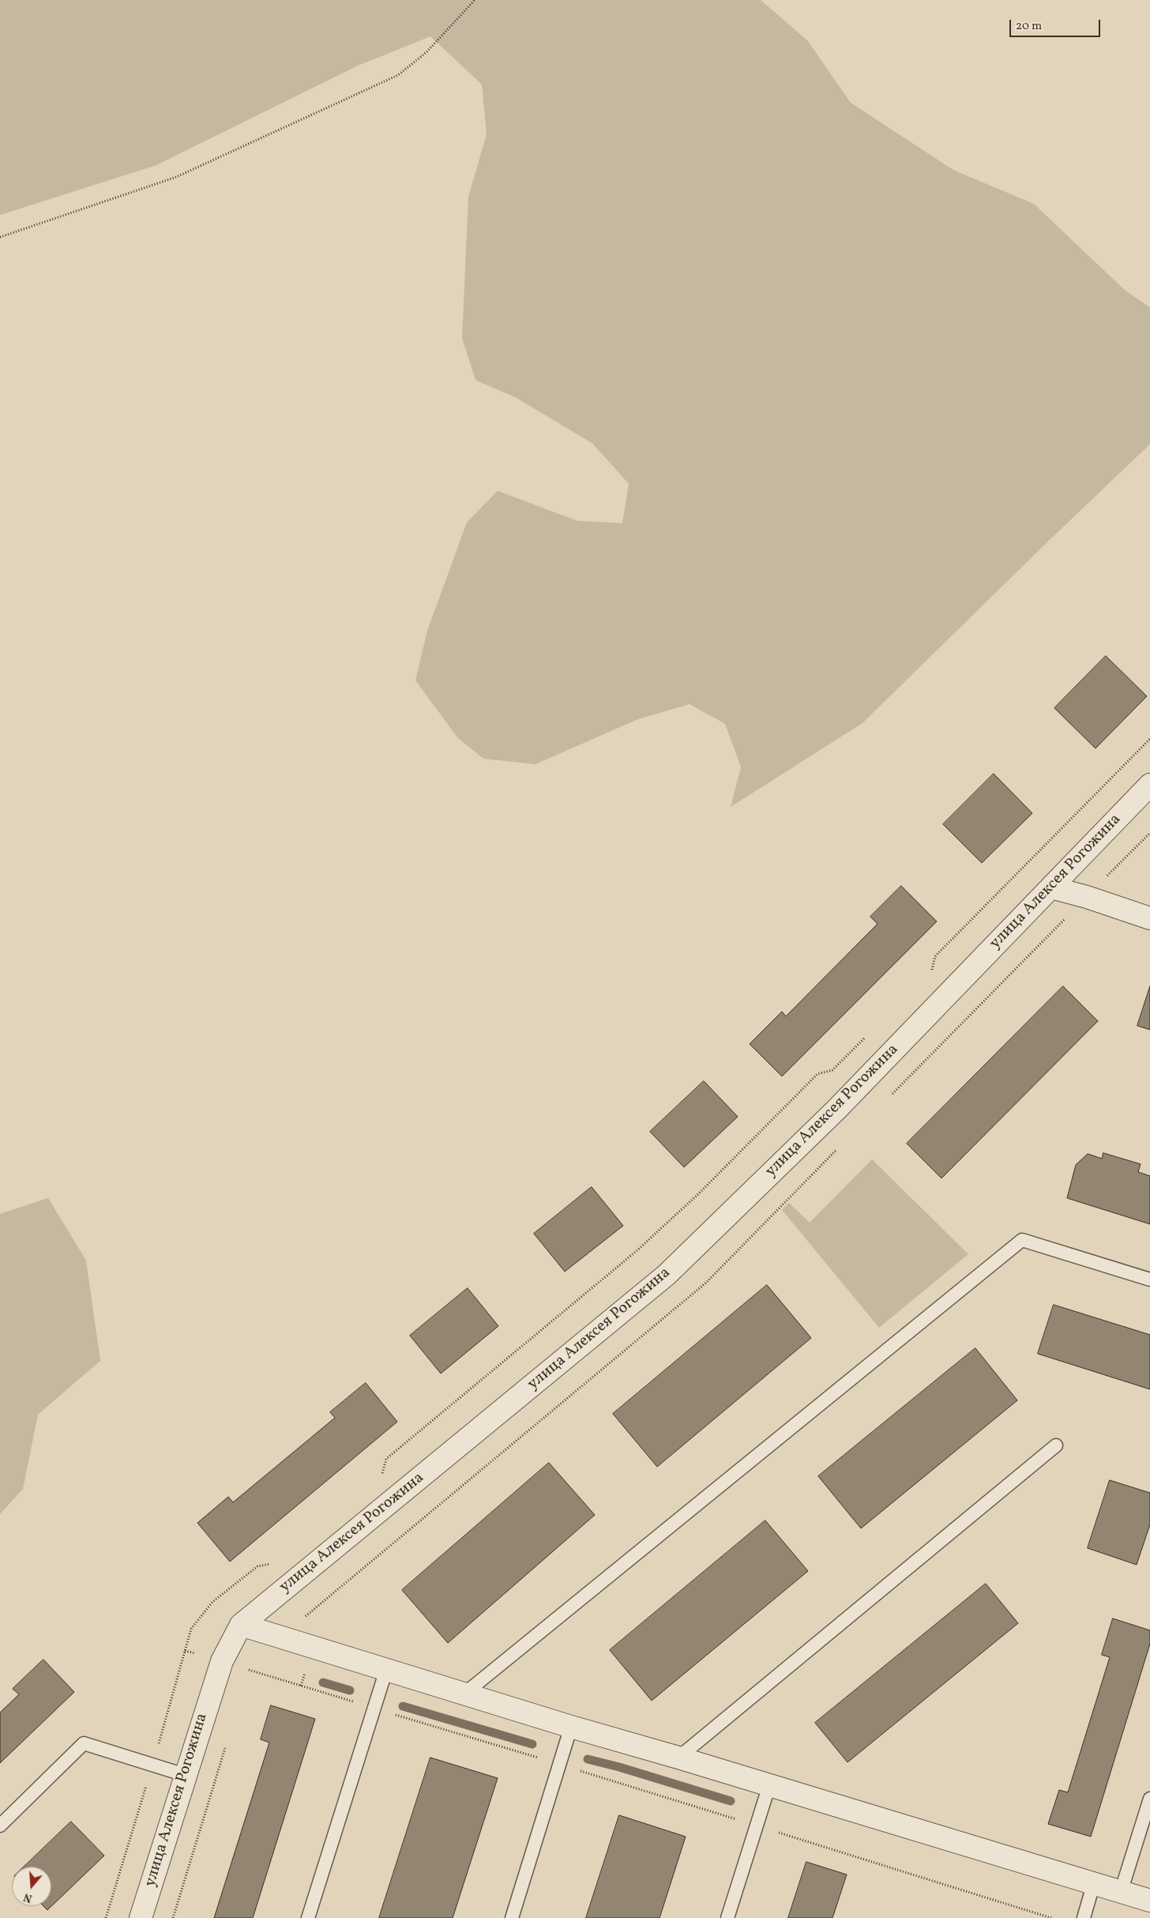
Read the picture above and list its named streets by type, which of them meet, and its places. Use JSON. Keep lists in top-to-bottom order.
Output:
{
  "streets": {
    "street": ["улица Алексея Рогожина"]
  },
  "scale_bar": "20 m",
  "north": "bottom"
}
